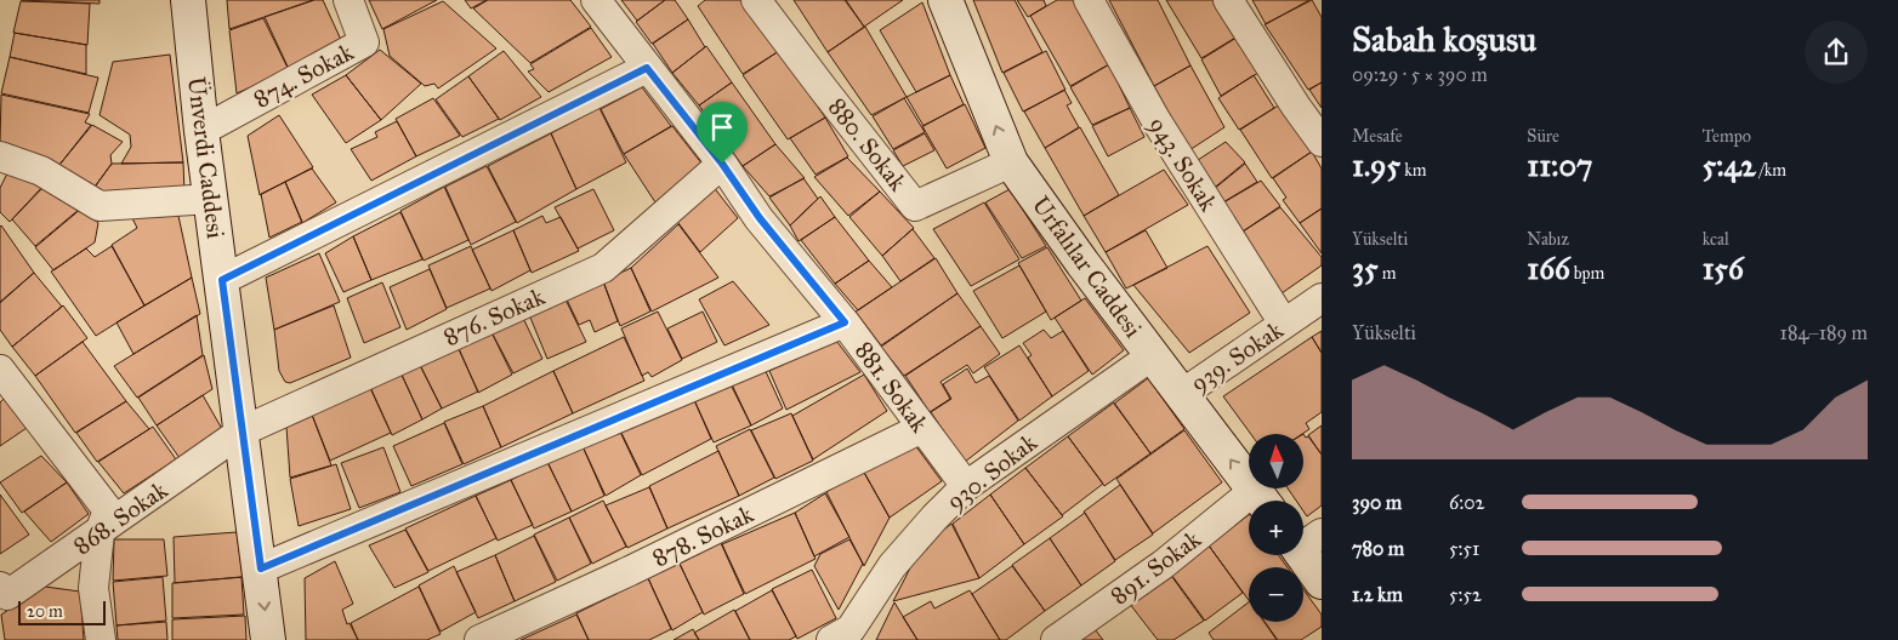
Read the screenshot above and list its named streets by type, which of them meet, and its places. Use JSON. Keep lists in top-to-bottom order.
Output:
{
  "streets": {
    "main road": ["Ünverdi Caddesi", "Urfalılar Caddesi"],
    "street": [
      "874. Sokak",
      "880. Sokak",
      "943. Sokak",
      "876. Sokak",
      "939. Sokak",
      "881. Sokak",
      "930. Sokak",
      "868. Sokak",
      "878. Sokak",
      "891. Sokak"
    ]
  },
  "crossings": [
    ["874. Sokak", "Ünverdi Caddesi"],
    ["880. Sokak", "Urfalılar Caddesi"],
    ["Ünverdi Caddesi", "876. Sokak"],
    ["Ünverdi Caddesi", "868. Sokak"],
    ["943. Sokak", "939. Sokak"],
    ["Urfalılar Caddesi", "939. Sokak"],
    ["Urfalılar Caddesi", "930. Sokak"],
    ["876. Sokak", "881. Sokak"],
    ["876. Sokak", "868. Sokak"],
    ["881. Sokak", "930. Sokak"],
    ["881. Sokak", "878. Sokak"]
  ],
  "one_way": ["Urfalılar Caddesi"],
  "scale_bar": "20 m",
  "north": "top",
  "page": {
    "heading": ["Sabah koşusu", "09:29 · 5 × 390 m"],
    "stats": [
      ["Mesafe", "1.95 km"],
      ["Süre", "11:07"],
      ["Tempo", "5:42 /km"],
      ["Yükselti", "35 m"],
      ["Nabız", "166 bpm"],
      ["kcal", "156"]
    ],
    "chart": ["Yükselti", "184–189 m"],
    "map_buttons": ["+", "−"],
    "list": [
      {
        "name": "390 m",
        "note": "6:02"
      },
      {
        "name": "780 m",
        "note": "5:51"
      },
      {
        "name": "1.2 km",
        "note": "5:52"
      }
    ],
    "scale": "20 m"
  }
}
